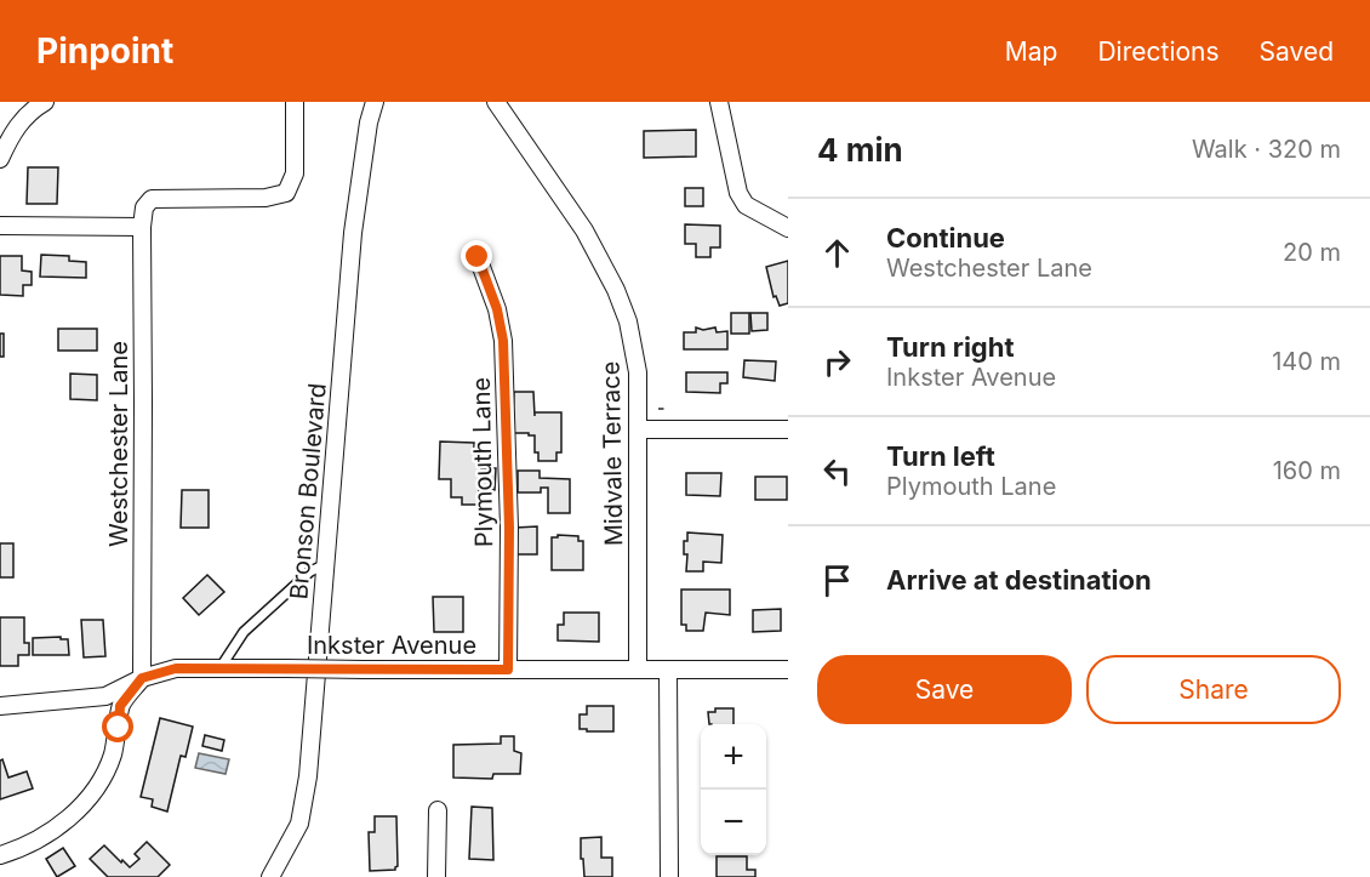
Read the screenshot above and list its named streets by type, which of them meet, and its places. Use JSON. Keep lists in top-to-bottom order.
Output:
{
  "streets": {
    "street": [
      "Westchester Lane",
      "Midvale Terrace",
      "Plymouth Lane",
      "Bronson Boulevard",
      "Inkster Avenue"
    ]
  },
  "crossings": [
    ["Westchester Lane", "Inkster Avenue"],
    ["Midvale Terrace", "Inkster Avenue"],
    ["Plymouth Lane", "Inkster Avenue"]
  ],
  "page": {
    "header": "Pinpoint",
    "nav": ["Map", "Directions", "Saved"],
    "heading": ["4 min", "Walk · 320 m"],
    "list": [
      ["Continue", "Westchester Lane", "20 m"],
      ["Turn right", "Inkster Avenue", "140 m"],
      ["Turn left", "Plymouth Lane", "160 m"],
      "Arrive at destination"
    ],
    "buttons": ["Save", "Share"],
    "map_buttons": ["+", "−"]
  }
}
